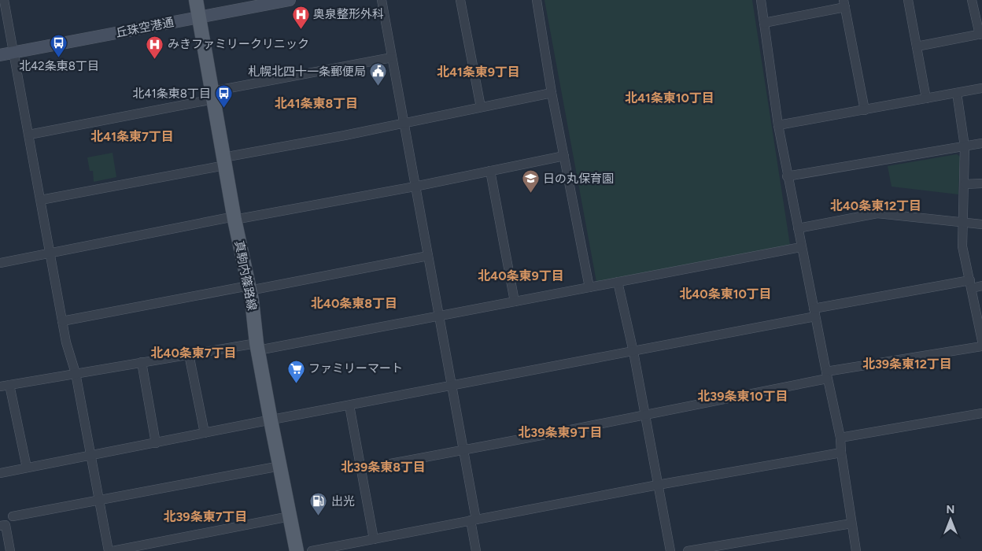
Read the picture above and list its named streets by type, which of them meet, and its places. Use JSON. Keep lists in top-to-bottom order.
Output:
{
  "streets": {
    "main road": ["丘珠空港通", "真駒内篠路線"]
  },
  "crossings": [
    ["丘珠空港通", "真駒内篠路線"]
  ],
  "districts": [
    "北41条東9丁目",
    "北41条東10丁目",
    "北41条東8丁目",
    "北41条東7丁目",
    "北40条東12丁目",
    "北40条東9丁目",
    "北40条東10丁目",
    "北40条東8丁目",
    "北40条東7丁目",
    "北39条東12丁目",
    "北39条東10丁目",
    "北39条東9丁目",
    "北39条東8丁目",
    "北39条東7丁目"
  ],
  "places": {
    "hospital": ["奥泉整形外科", "みきファミリークリニック"],
    "bus stop": ["北42条東8丁目", "北41条東8丁目"],
    "public building": ["札幌北四十一条郵便局"],
    "school or university": ["日の丸保育園"],
    "supermarket": ["ファミリーマート"],
    "fuel station": ["出光"]
  },
  "north": "top"
}
